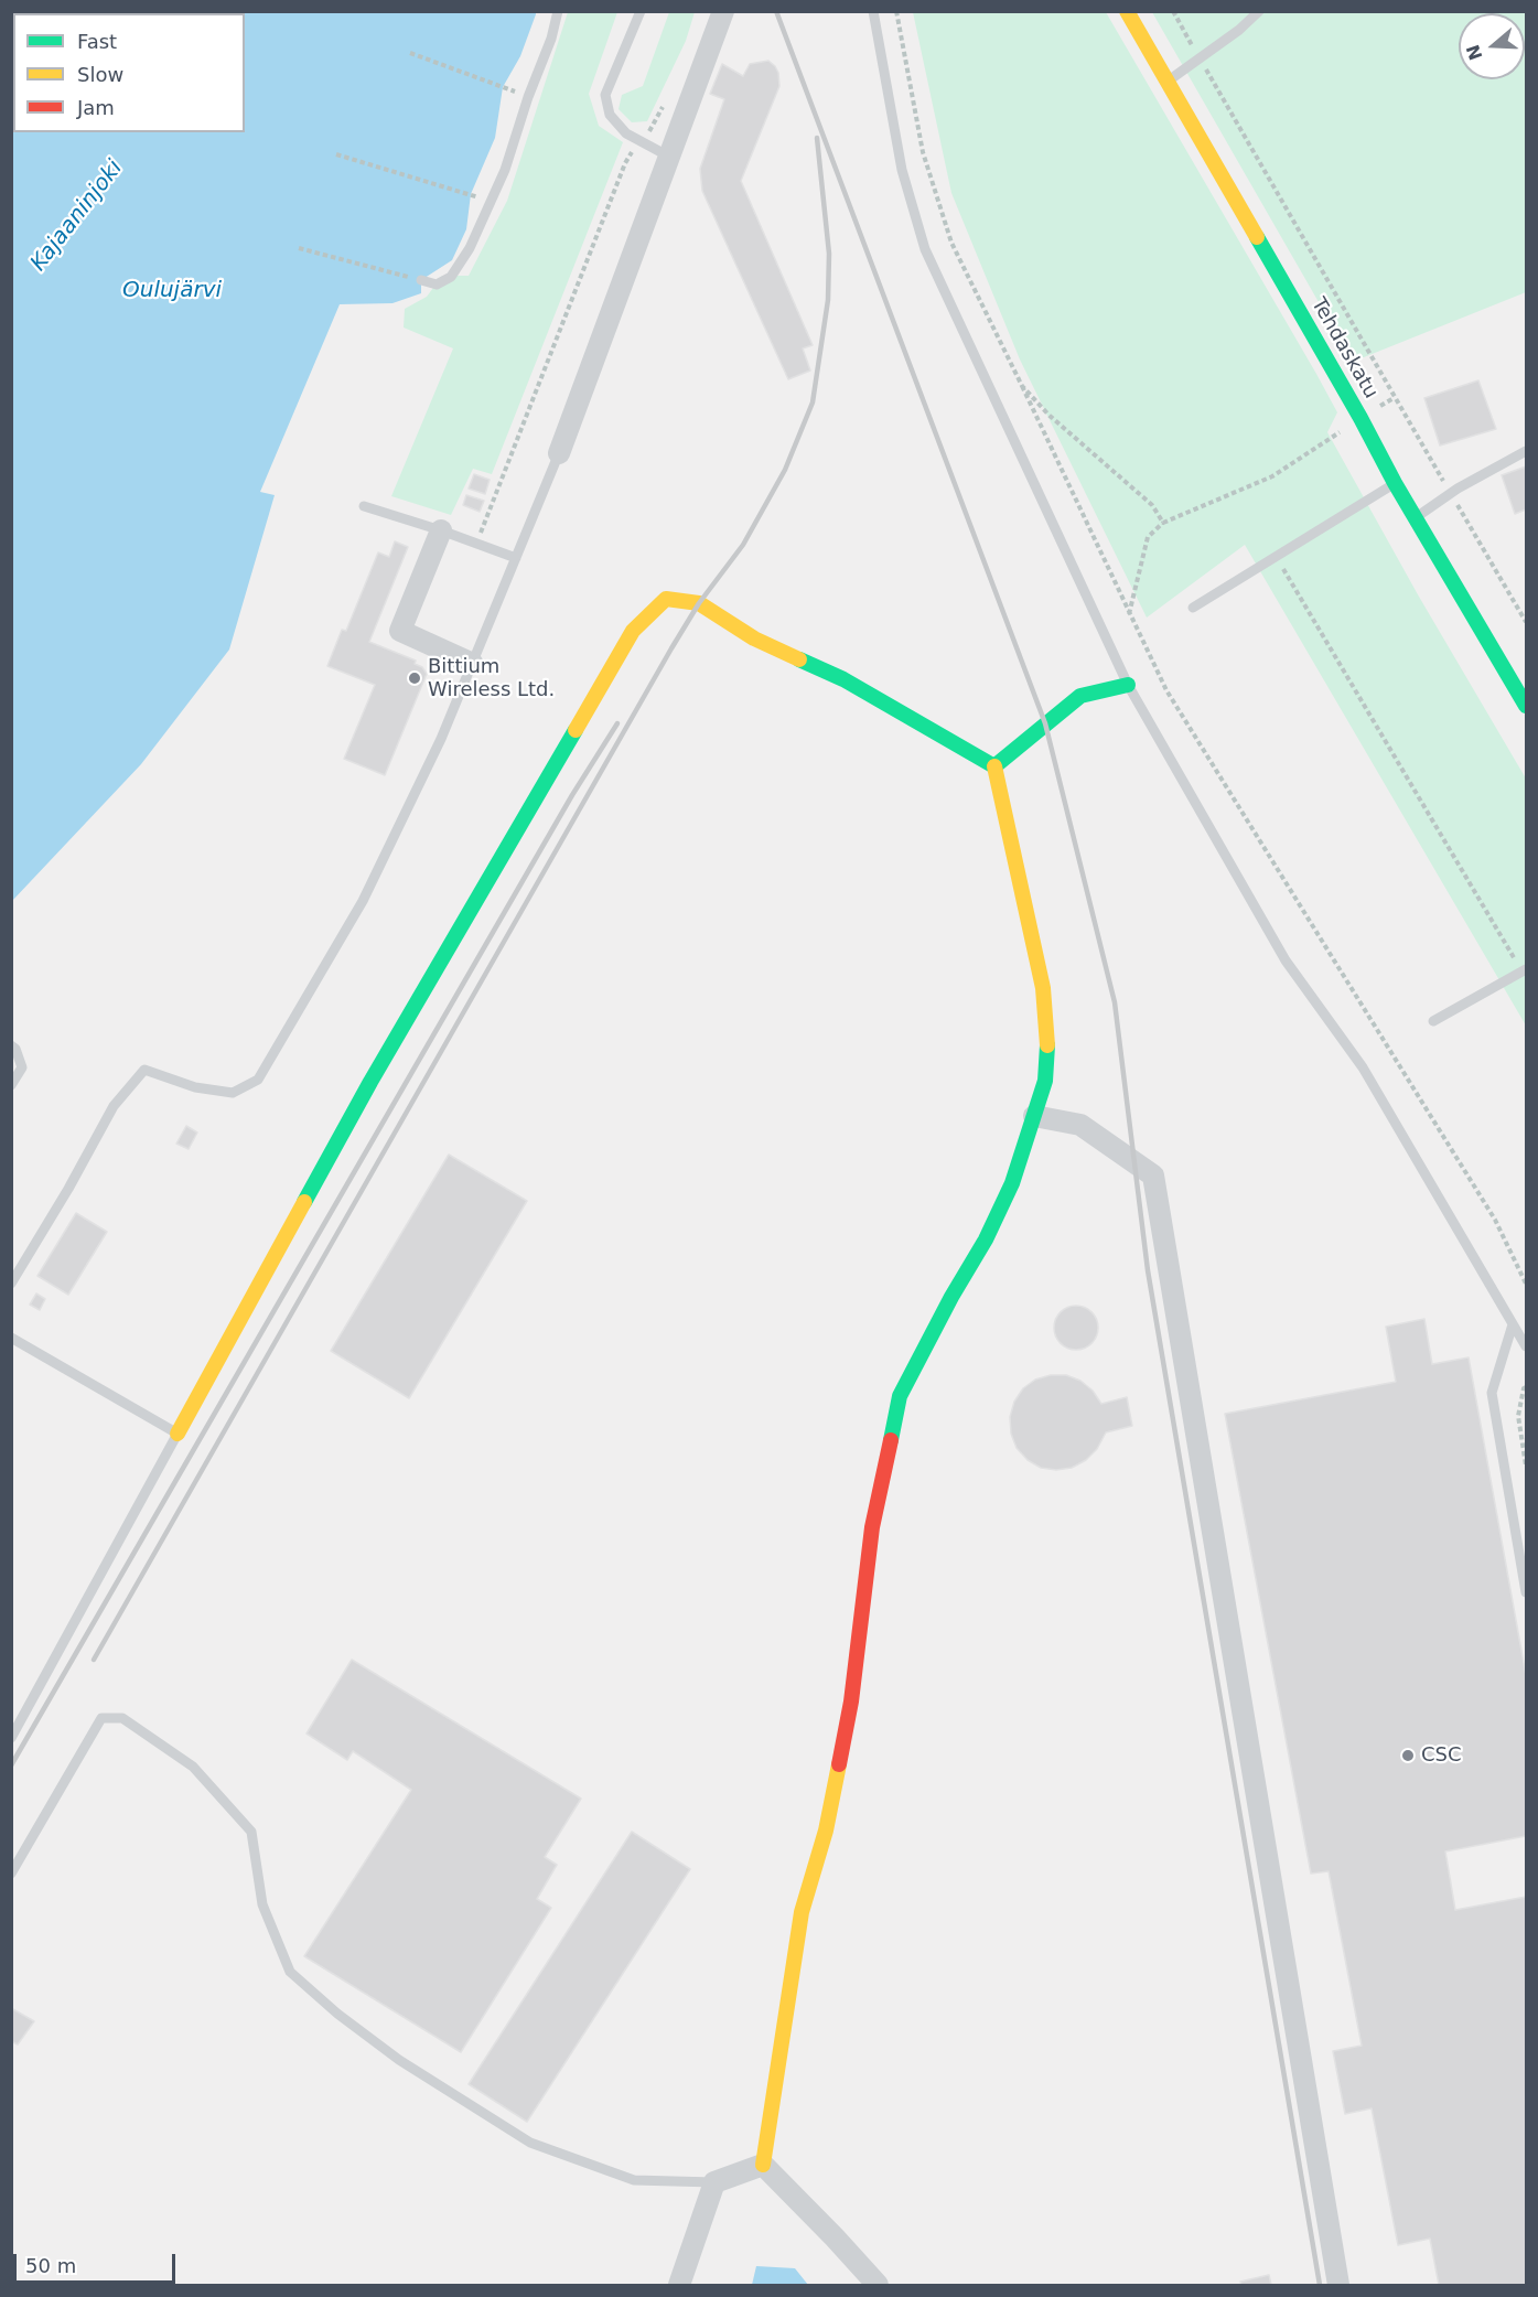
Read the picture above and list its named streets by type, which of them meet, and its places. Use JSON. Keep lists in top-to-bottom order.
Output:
{
  "streets": {
    "street": ["Tehdaskatu"]
  },
  "water": ["Kajaaninjoki", "Oulujärvi"],
  "places": ["Bittium Wireless Ltd.", "CSC"],
  "legend": ["Fast", "Slow", "Jam"],
  "scale_bar": "50 m",
  "north": "left"
}
